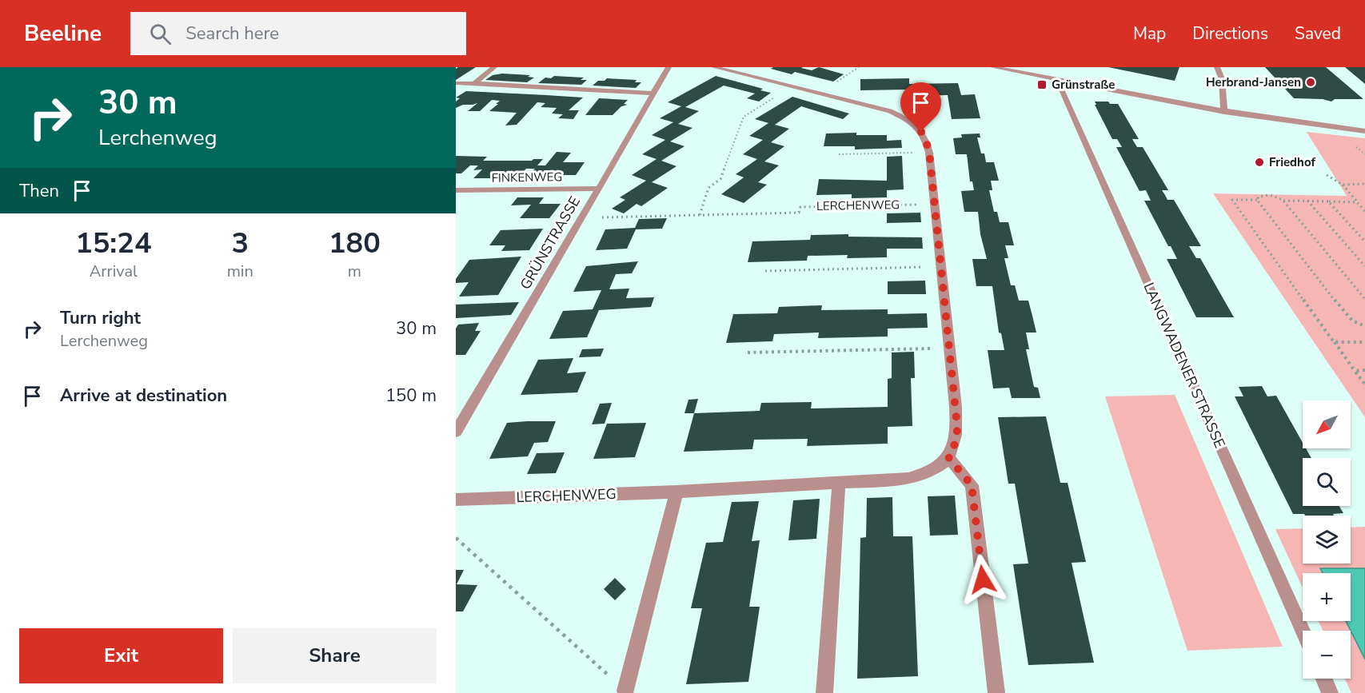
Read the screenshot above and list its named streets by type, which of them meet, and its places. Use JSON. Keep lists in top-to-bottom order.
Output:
{
  "streets": {
    "street": [
      "FINKENWEG",
      "LERCHENWEG",
      "GRÜNSTRASSE",
      "LANGWADENER STRASSE"
    ]
  },
  "crossings": [
    ["FINKENWEG", "GRÜNSTRASSE"],
    ["LERCHENWEG", "GRÜNSTRASSE"]
  ],
  "places": {
    "other": ["Herbrand-Jansen", "Friedhof"],
    "transit": ["Grünstraße"]
  },
  "north": "bottom left",
  "page": {
    "header": "Beeline",
    "search": "Search here",
    "nav": ["Map", "Directions", "Saved"],
    "turn": ["30 m", "Lerchenweg"],
    "then": "Then",
    "eta": [
      "15:24",
      "Arrival",
      "3",
      "min",
      "180",
      "m"
    ],
    "list": [
      {
        "name": "Turn right",
        "note": "Lerchenweg",
        "value": "30 m"
      },
      {
        "name": "Arrive at destination",
        "value": "150 m"
      }
    ],
    "map_buttons": ["+", "−"],
    "buttons": ["Exit", "Share"]
  }
}
